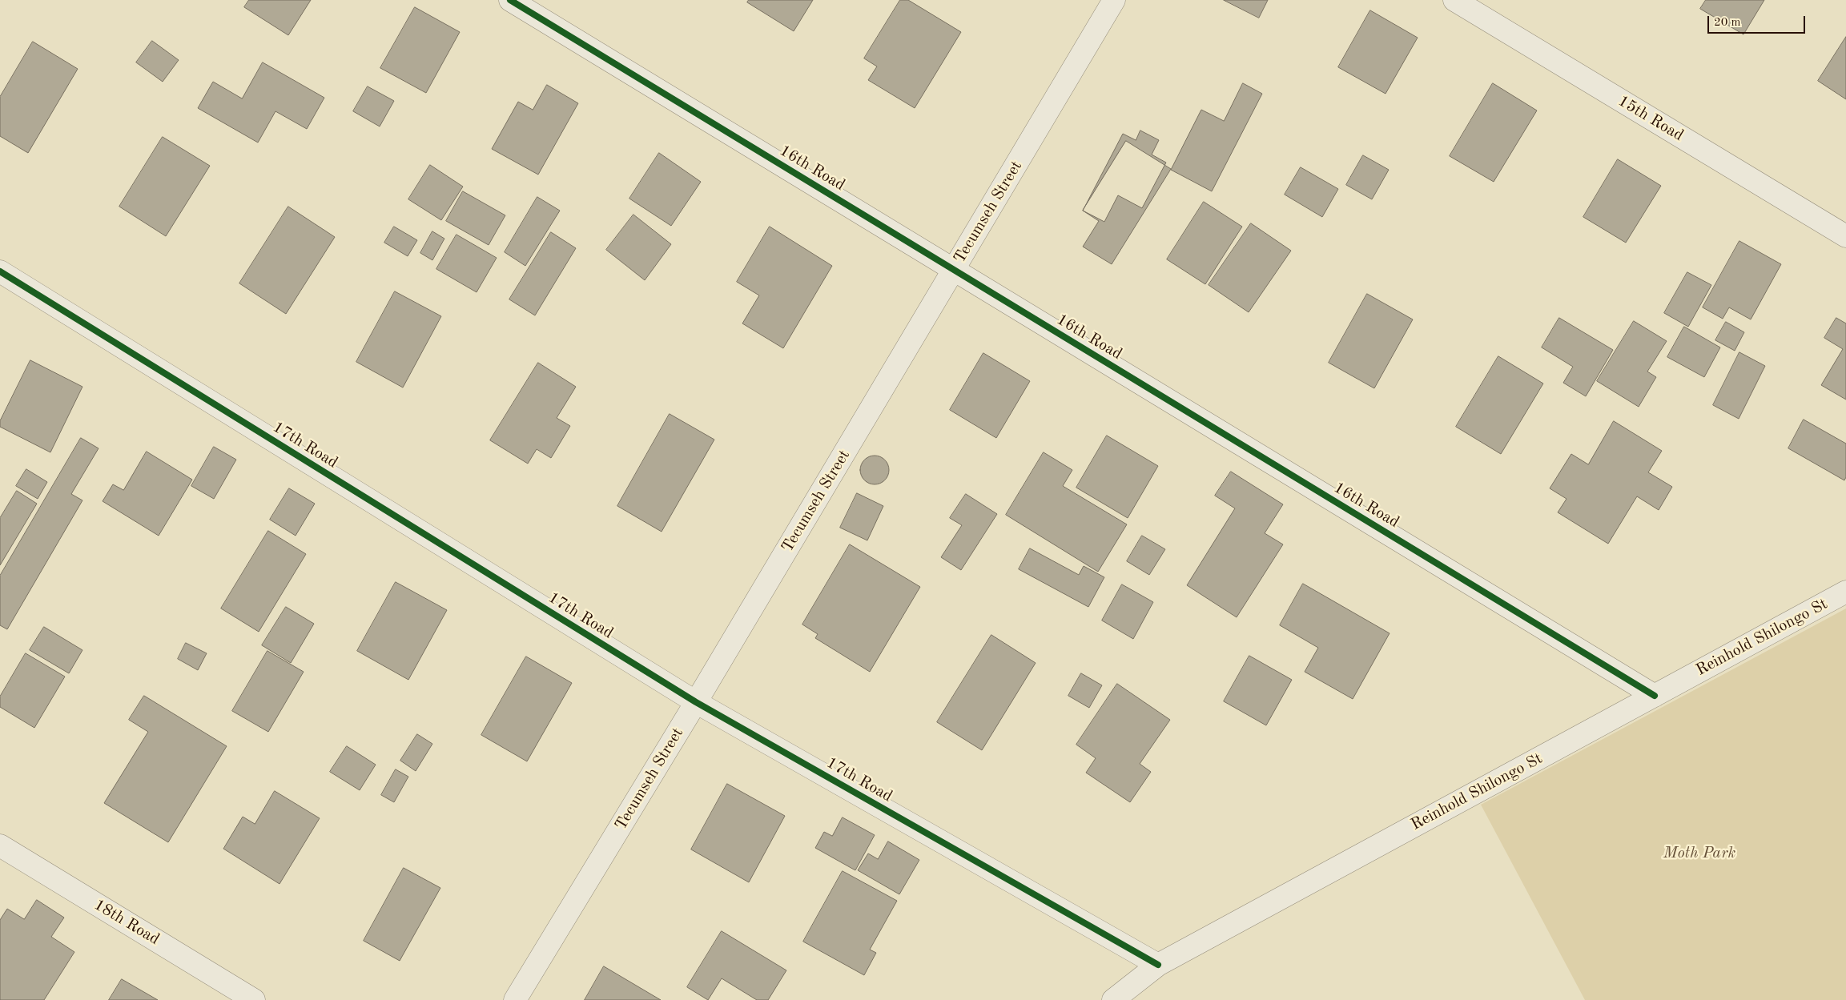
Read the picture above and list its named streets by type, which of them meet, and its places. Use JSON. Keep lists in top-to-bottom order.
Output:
{
  "streets": {
    "street": [
      "15th Road",
      "16th Road",
      "Tecumseh Street",
      "17th Road",
      "Reinhold Shilongo St",
      "18th Road"
    ]
  },
  "crossings": [
    ["16th Road", "Tecumseh Street"],
    ["16th Road", "Reinhold Shilongo St"],
    ["Tecumseh Street", "17th Road"],
    ["17th Road", "Reinhold Shilongo St"]
  ],
  "parks": ["Moth Park"],
  "scale_bar": "20 m"
}
